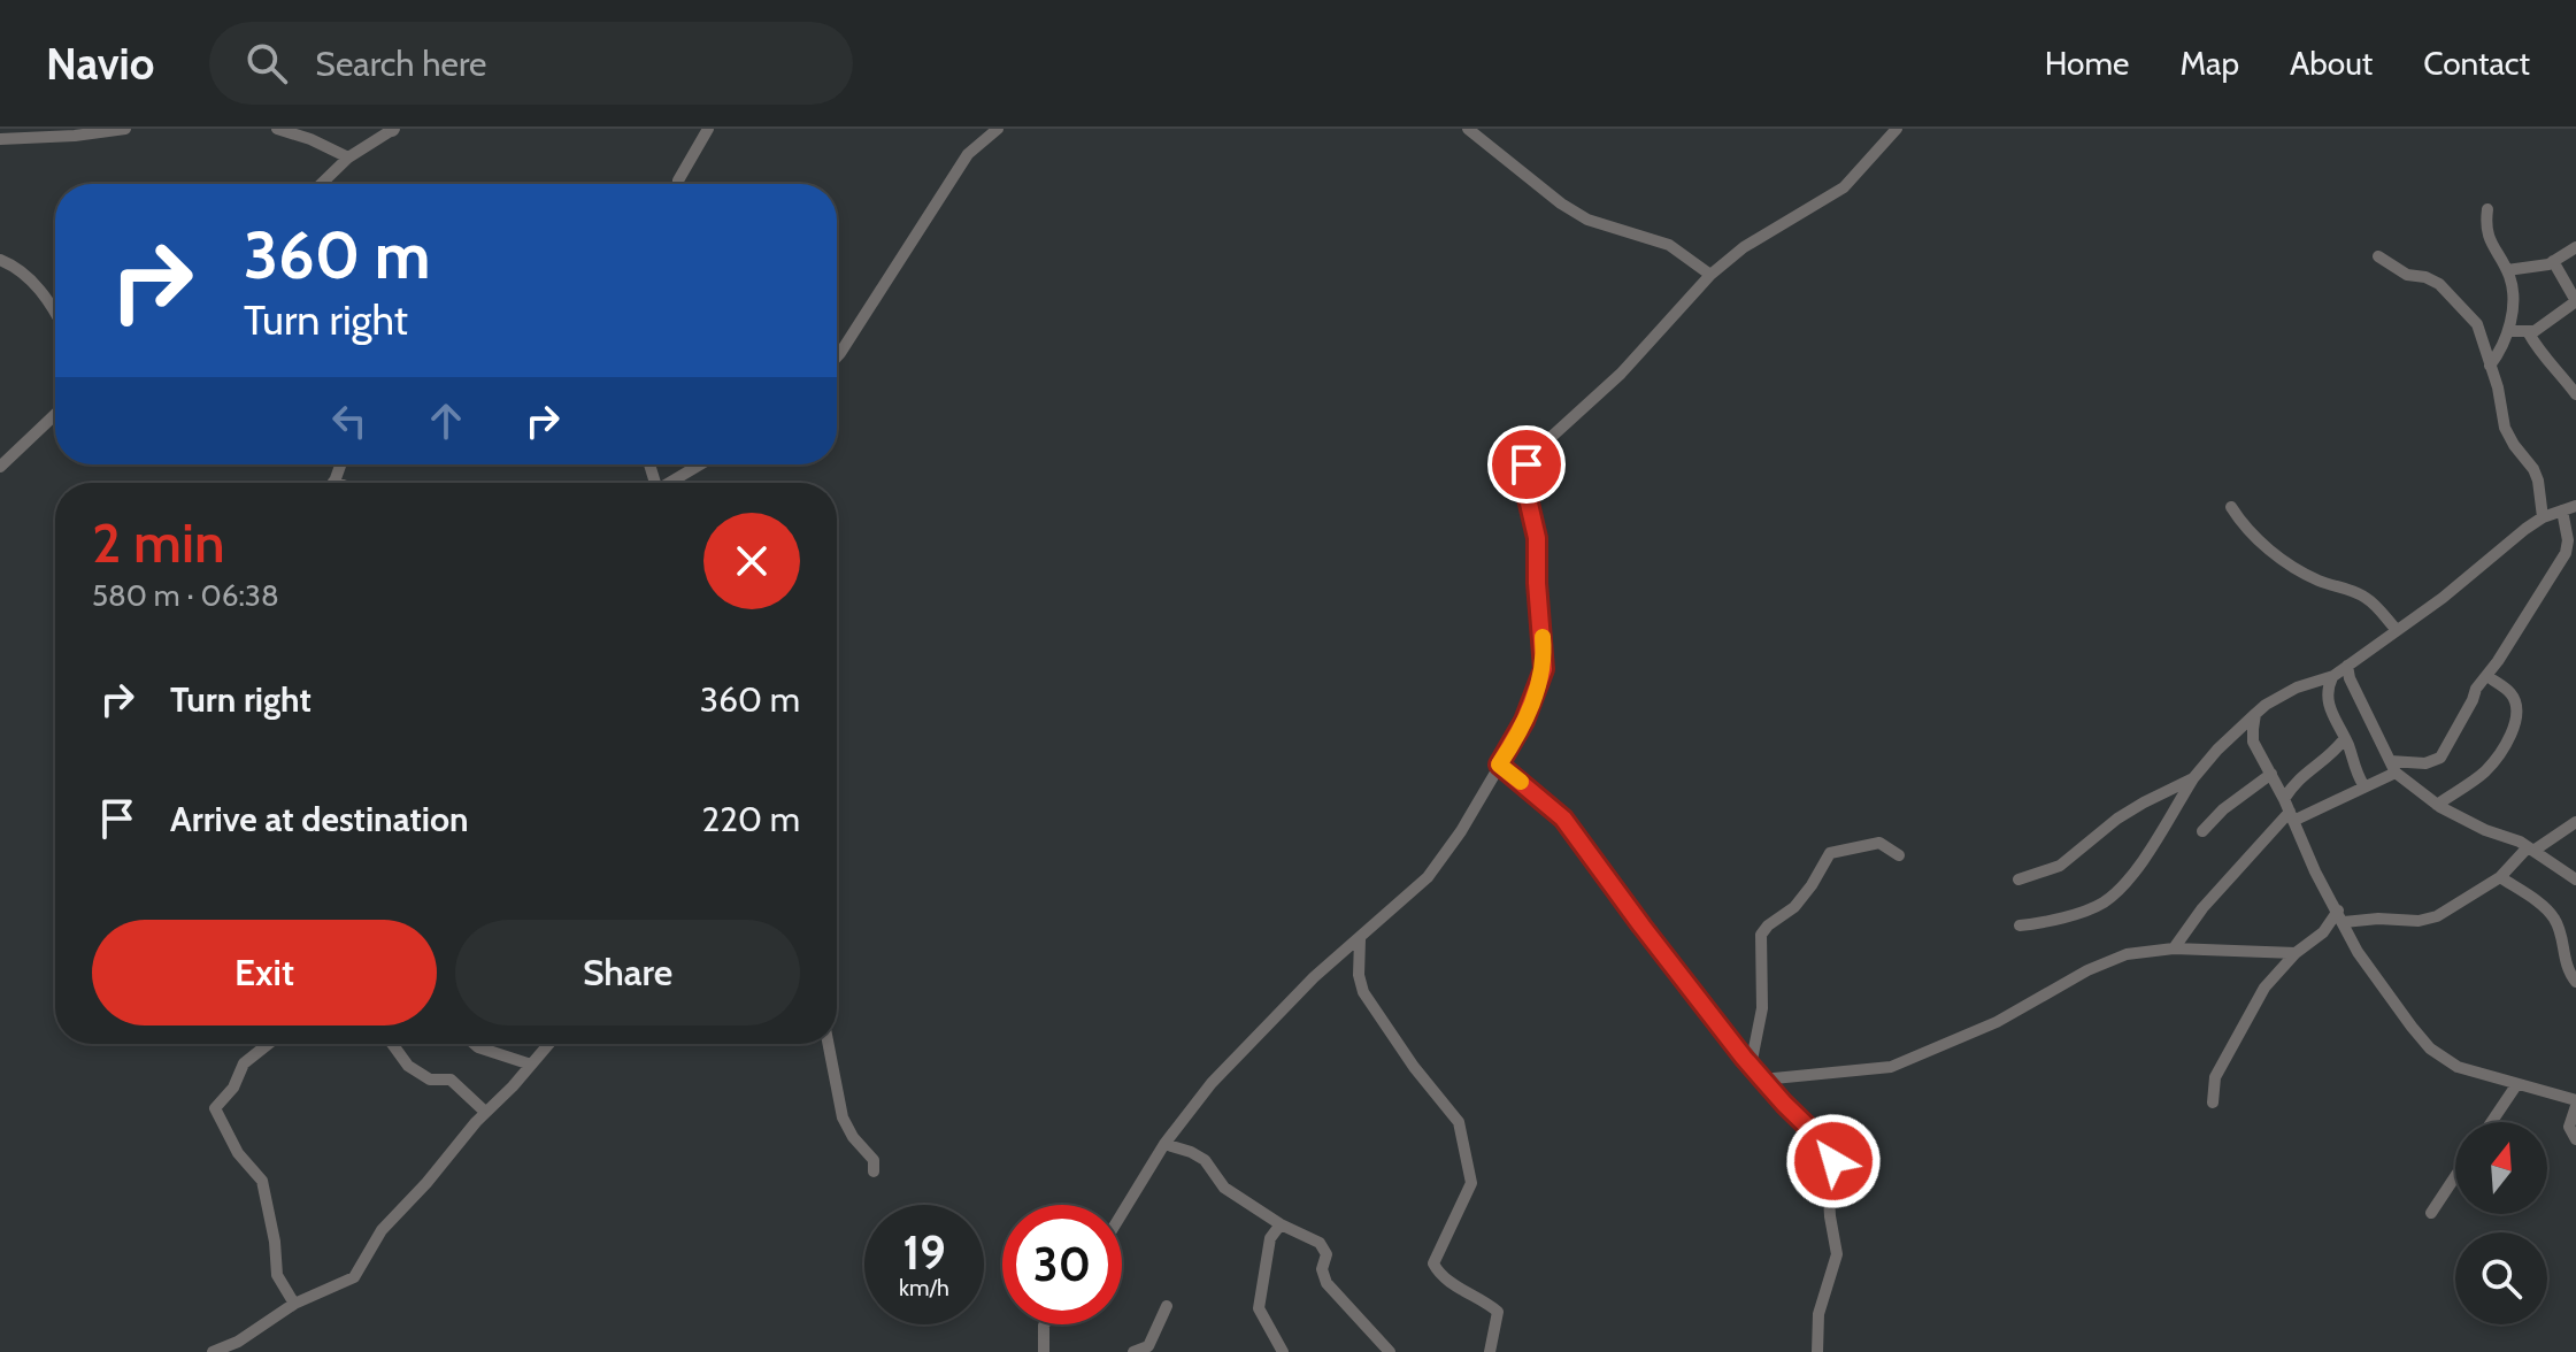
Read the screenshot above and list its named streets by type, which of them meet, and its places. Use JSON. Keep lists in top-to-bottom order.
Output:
{
  "north": "top",
  "page": {
    "header": "Navio",
    "search": "Search here",
    "nav": [
      "Home",
      "Map",
      "About",
      "Contact"
    ],
    "turn": ["360 m", "Turn right"],
    "heading": ["2 min", "580 m · 06:38"],
    "list": [
      {
        "name": "Turn right",
        "value": "360 m"
      },
      {
        "name": "Arrive at destination",
        "value": "220 m"
      }
    ],
    "buttons": ["Exit", "Share"],
    "speed": "19 km/h",
    "limit": "30"
  }
}
